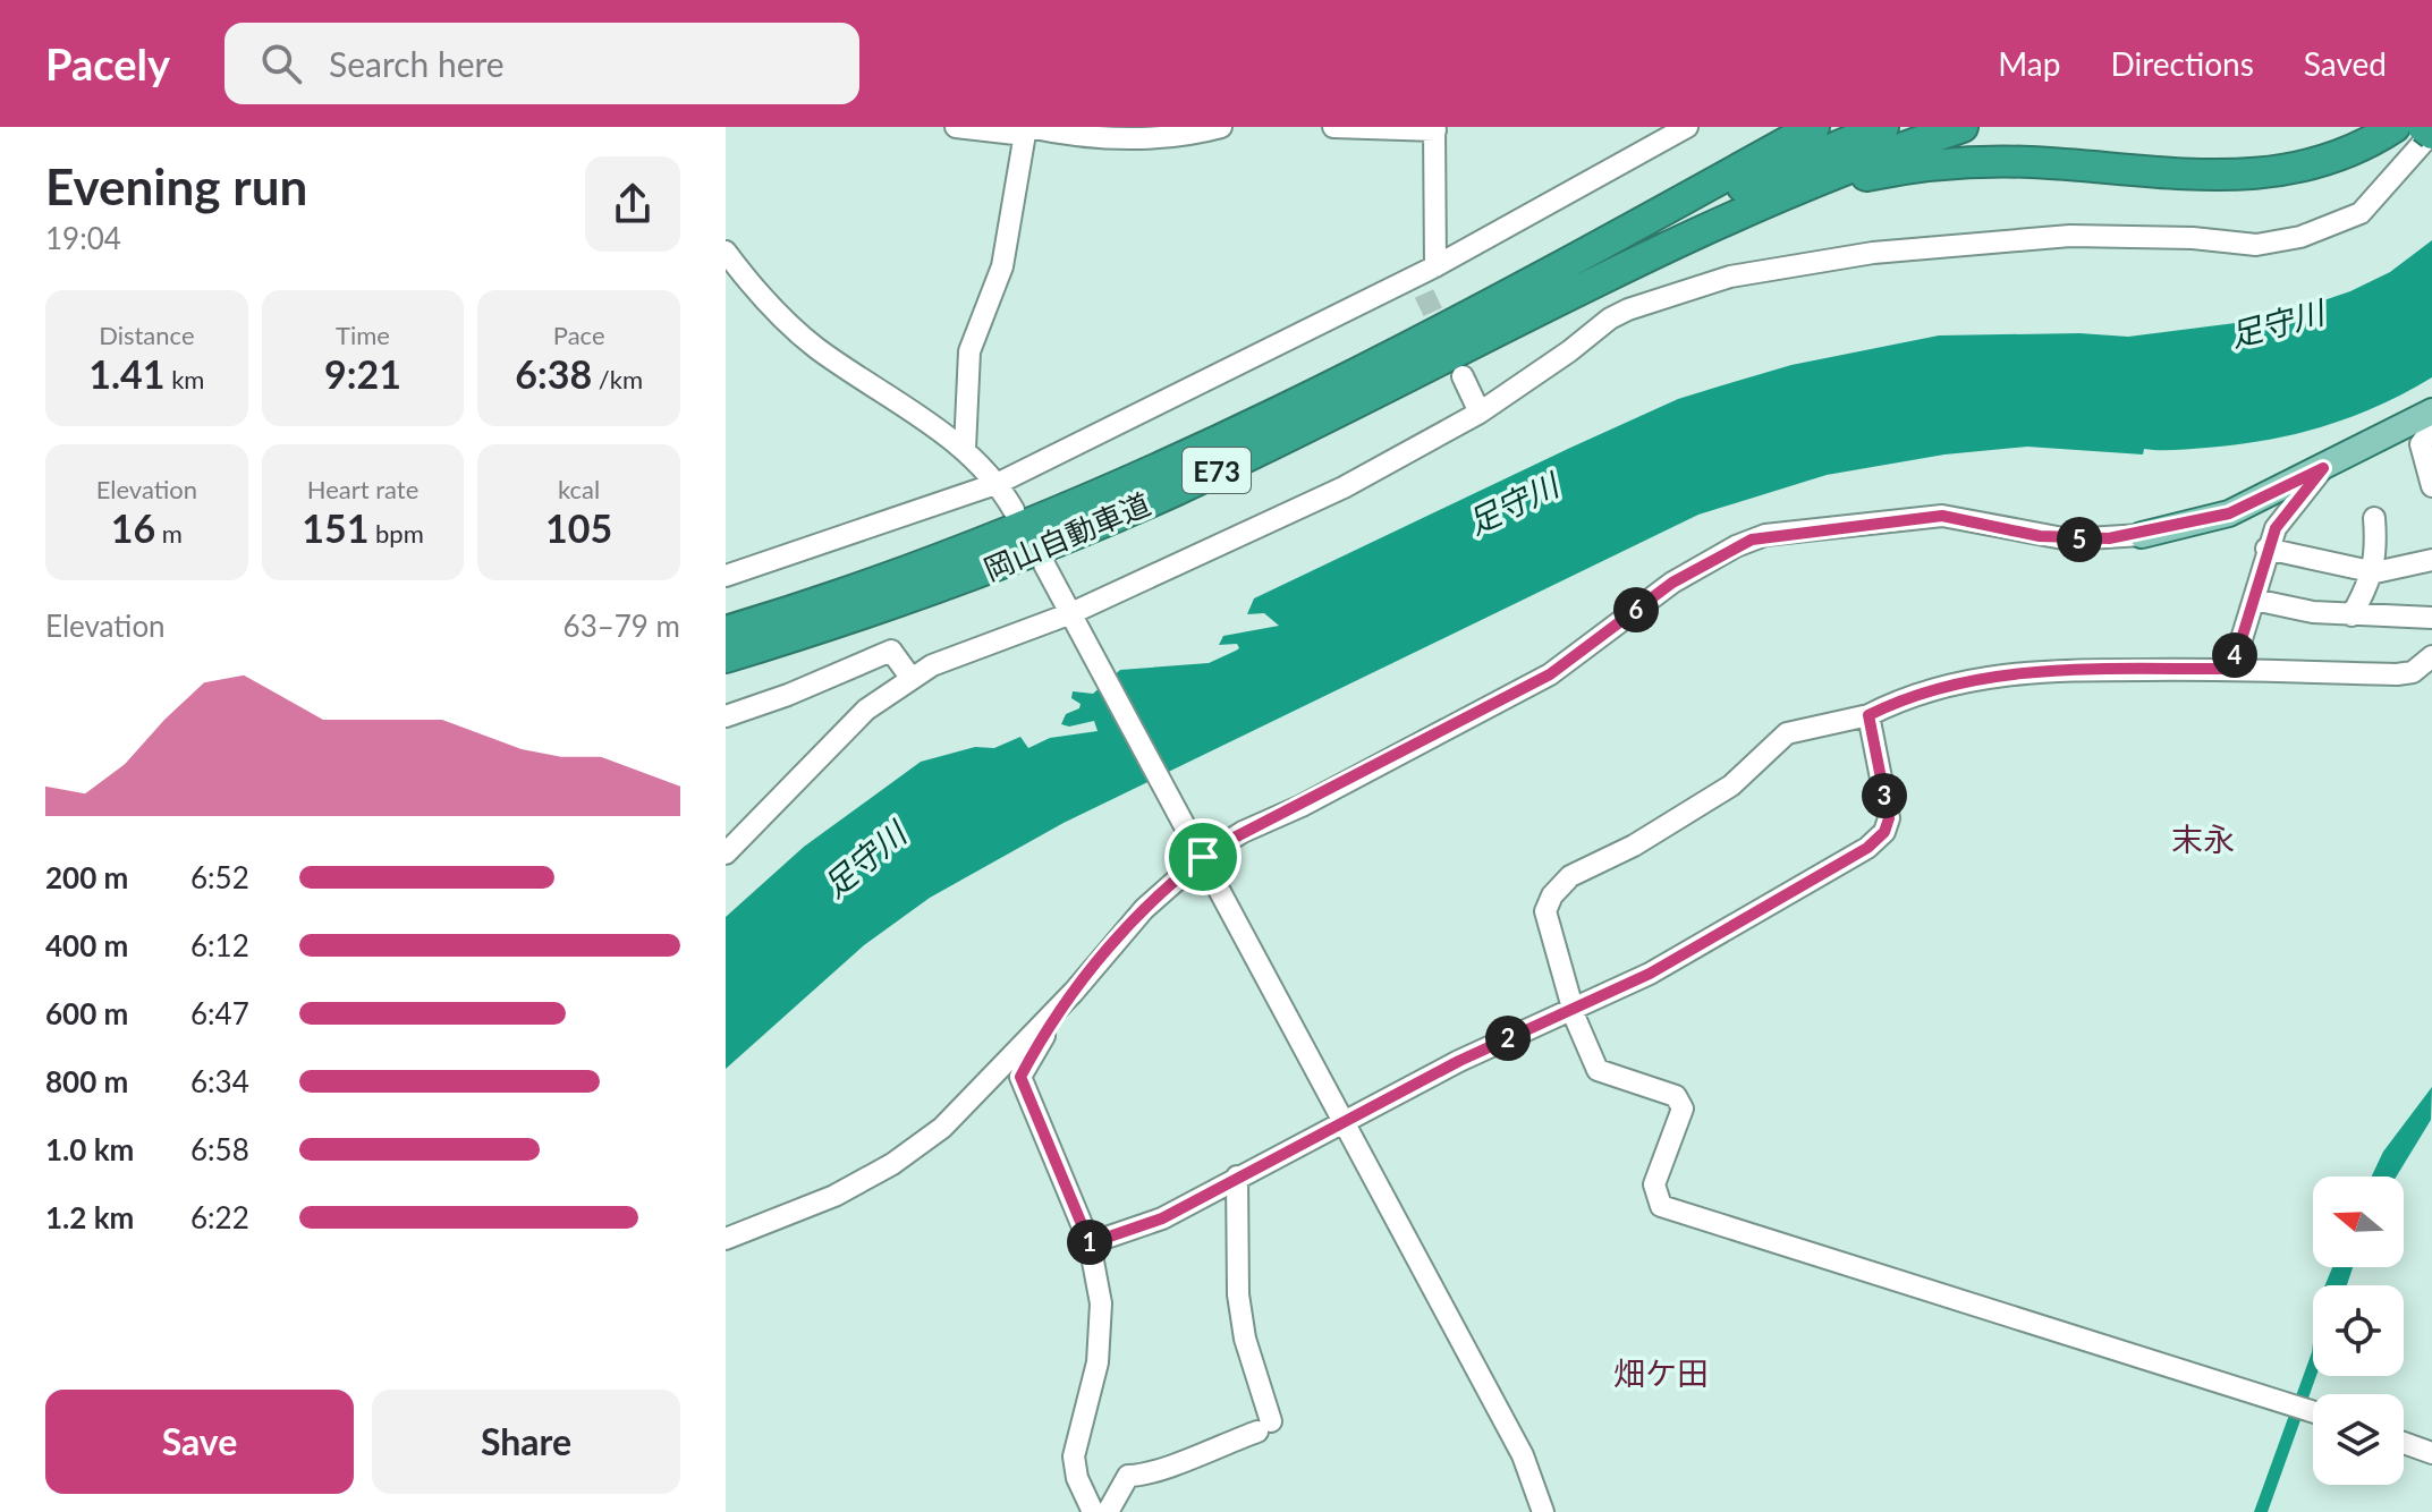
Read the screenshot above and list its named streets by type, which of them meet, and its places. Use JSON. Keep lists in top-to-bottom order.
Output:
{
  "streets": {
    "highway": ["E73", "岡山自動車道"]
  },
  "districts": ["末永", "畑ケ田"],
  "water": ["足守川"],
  "north": "left",
  "page": {
    "header": "Pacely",
    "search": "Search here",
    "nav": ["Map", "Directions", "Saved"],
    "heading": ["Evening run", "19:04"],
    "stats": [
      ["Distance", "1.41 km"],
      ["Time", "9:21"],
      ["Pace", "6:38 /km"],
      ["Elevation", "16 m"],
      ["Heart rate", "151 bpm"],
      ["kcal", "105"]
    ],
    "pins": [
      "5",
      "6",
      "4",
      "3",
      "2",
      "1"
    ],
    "chart": ["Elevation", "63–79 m"],
    "list": [
      {
        "name": "200 m",
        "note": "6:52"
      },
      {
        "name": "400 m",
        "note": "6:12"
      },
      {
        "name": "600 m",
        "note": "6:47"
      },
      {
        "name": "800 m",
        "note": "6:34"
      },
      {
        "name": "1.0 km",
        "note": "6:58"
      },
      {
        "name": "1.2 km",
        "note": "6:22"
      }
    ],
    "buttons": ["Save", "Share"]
  }
}
